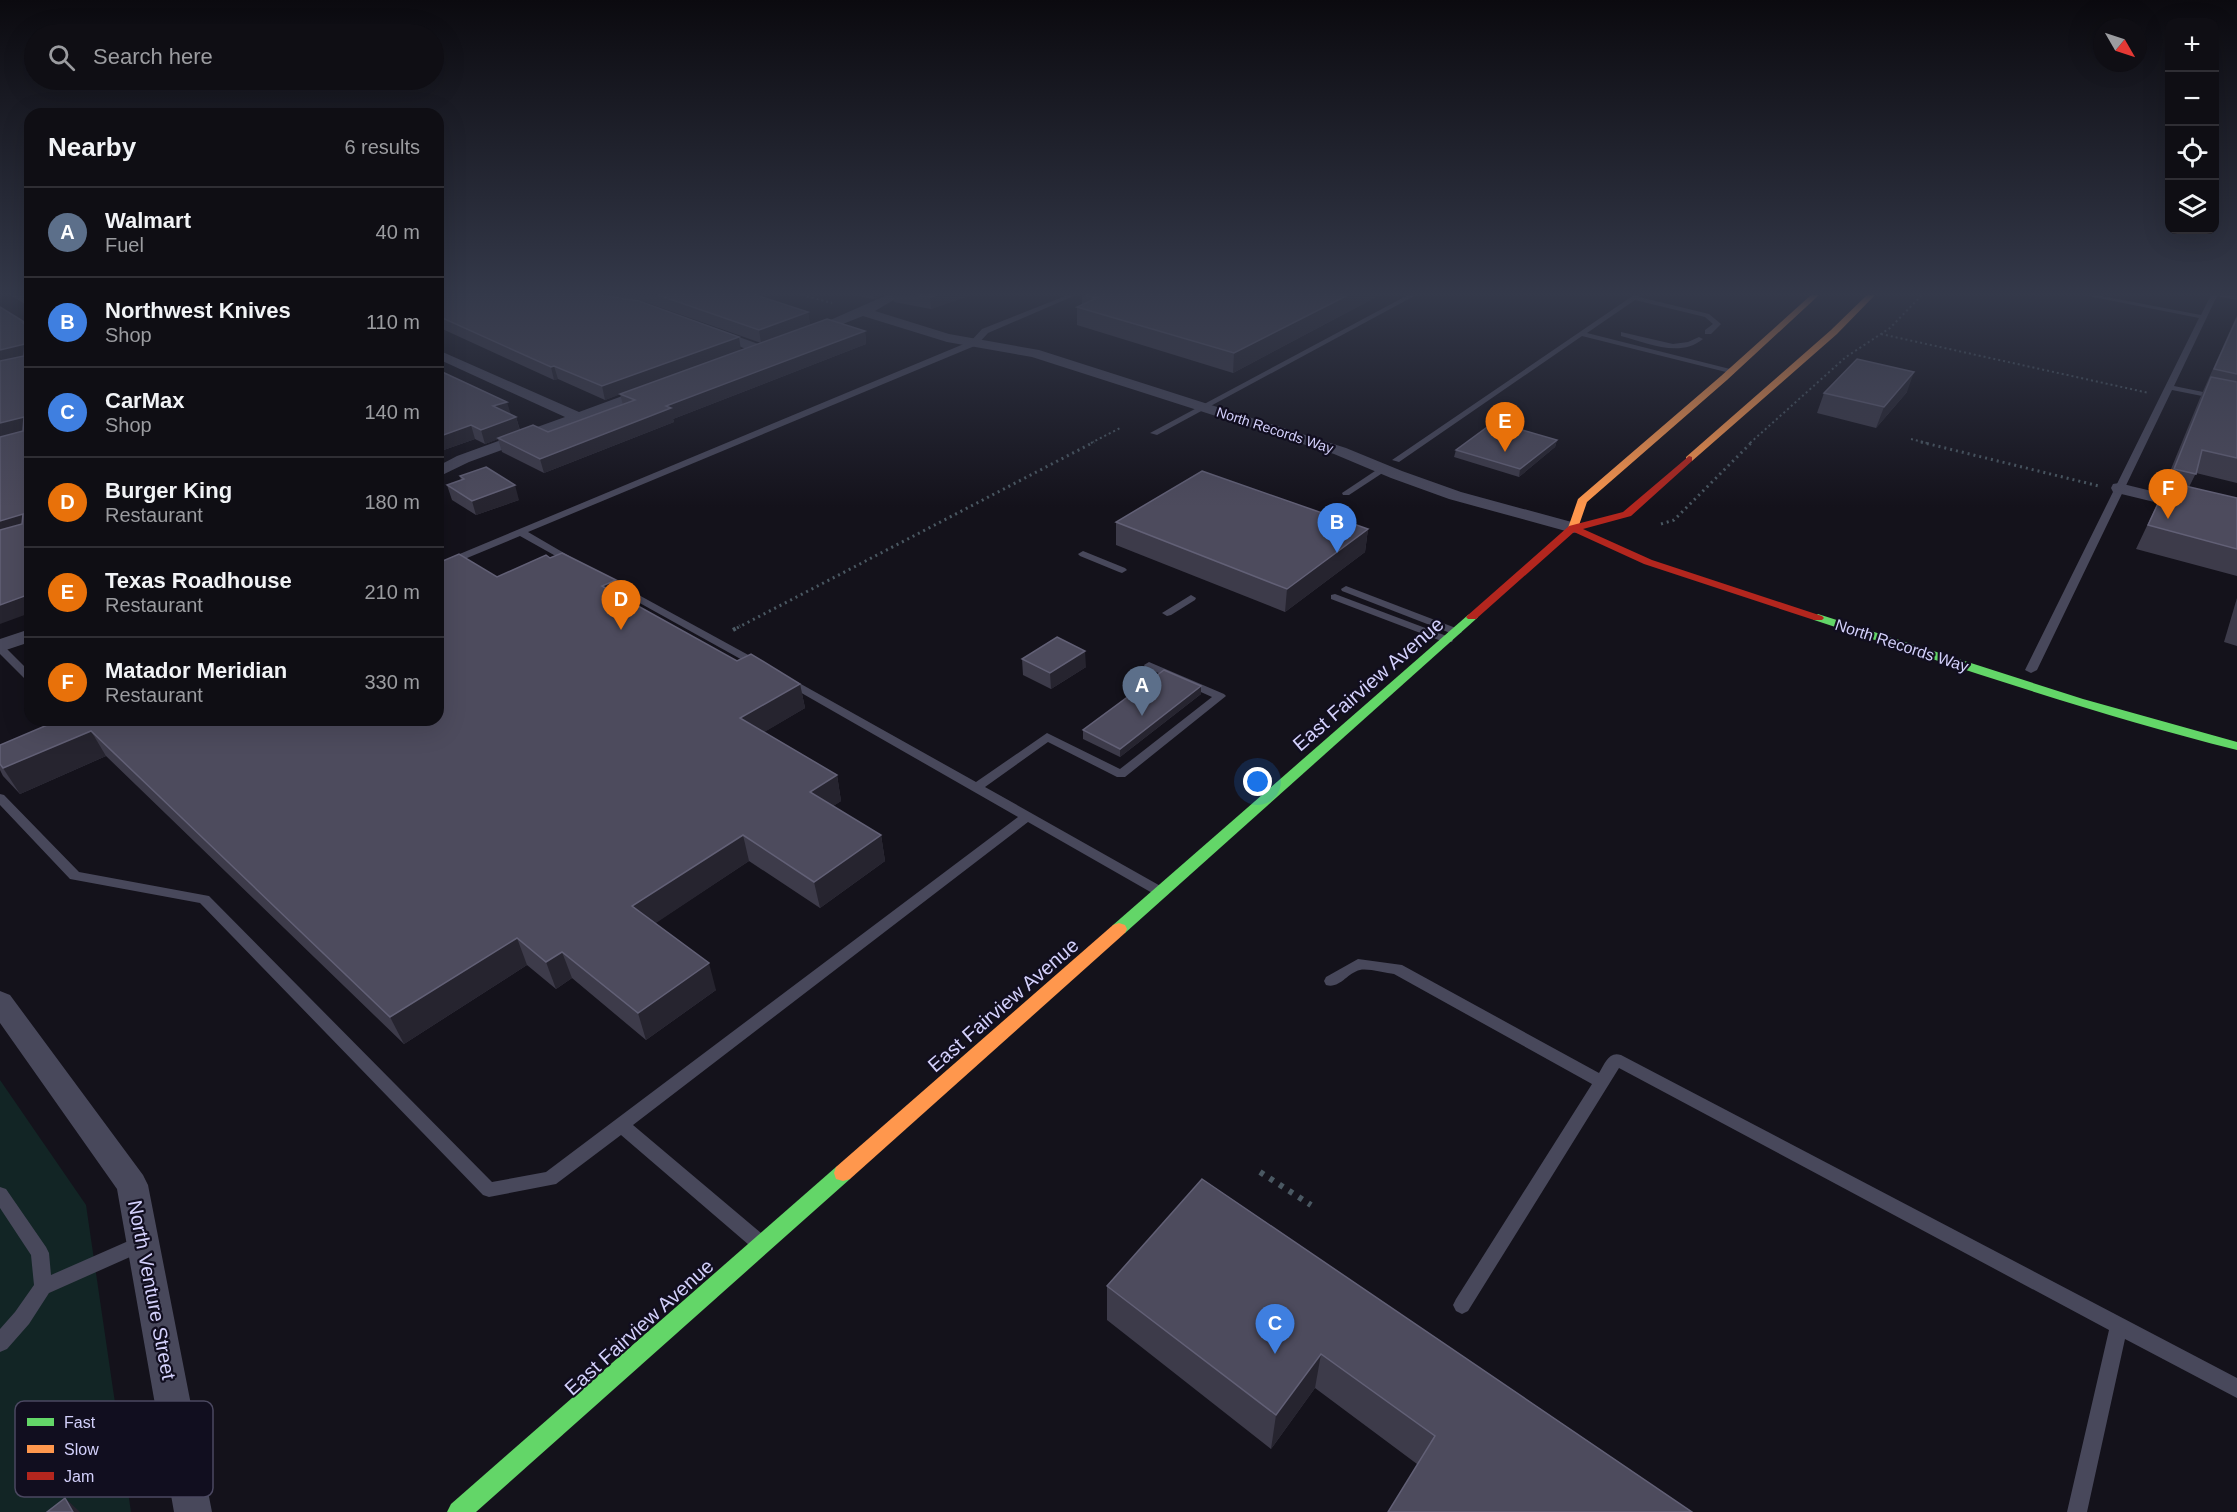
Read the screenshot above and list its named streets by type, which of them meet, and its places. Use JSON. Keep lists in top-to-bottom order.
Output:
{
  "streets": {
    "main road": ["North Records Way", "East Fairview Avenue"],
    "street": ["North Venture Street"]
  },
  "crossings": [
    ["North Records Way", "East Fairview Avenue"]
  ],
  "legend": ["Fast", "Slow", "Jam"],
  "north": "bottom right",
  "page": {
    "map_buttons": ["+", "−"],
    "search": "Search here",
    "heading": ["Nearby", "6 results"],
    "list": [
      {
        "mark": "A",
        "name": "Walmart",
        "note": "Fuel",
        "value": "40 m"
      },
      {
        "mark": "B",
        "name": "Northwest Knives",
        "note": "Shop",
        "value": "110 m"
      },
      {
        "mark": "C",
        "name": "CarMax",
        "note": "Shop",
        "value": "140 m"
      },
      {
        "mark": "D",
        "name": "Burger King",
        "note": "Restaurant",
        "value": "180 m"
      },
      {
        "mark": "E",
        "name": "Texas Roadhouse",
        "note": "Restaurant",
        "value": "210 m"
      },
      {
        "mark": "F",
        "name": "Matador Meridian",
        "note": "Restaurant",
        "value": "330 m"
      }
    ],
    "pins": [
      "E",
      "F",
      "B",
      "D",
      "A",
      "C"
    ]
  }
}
